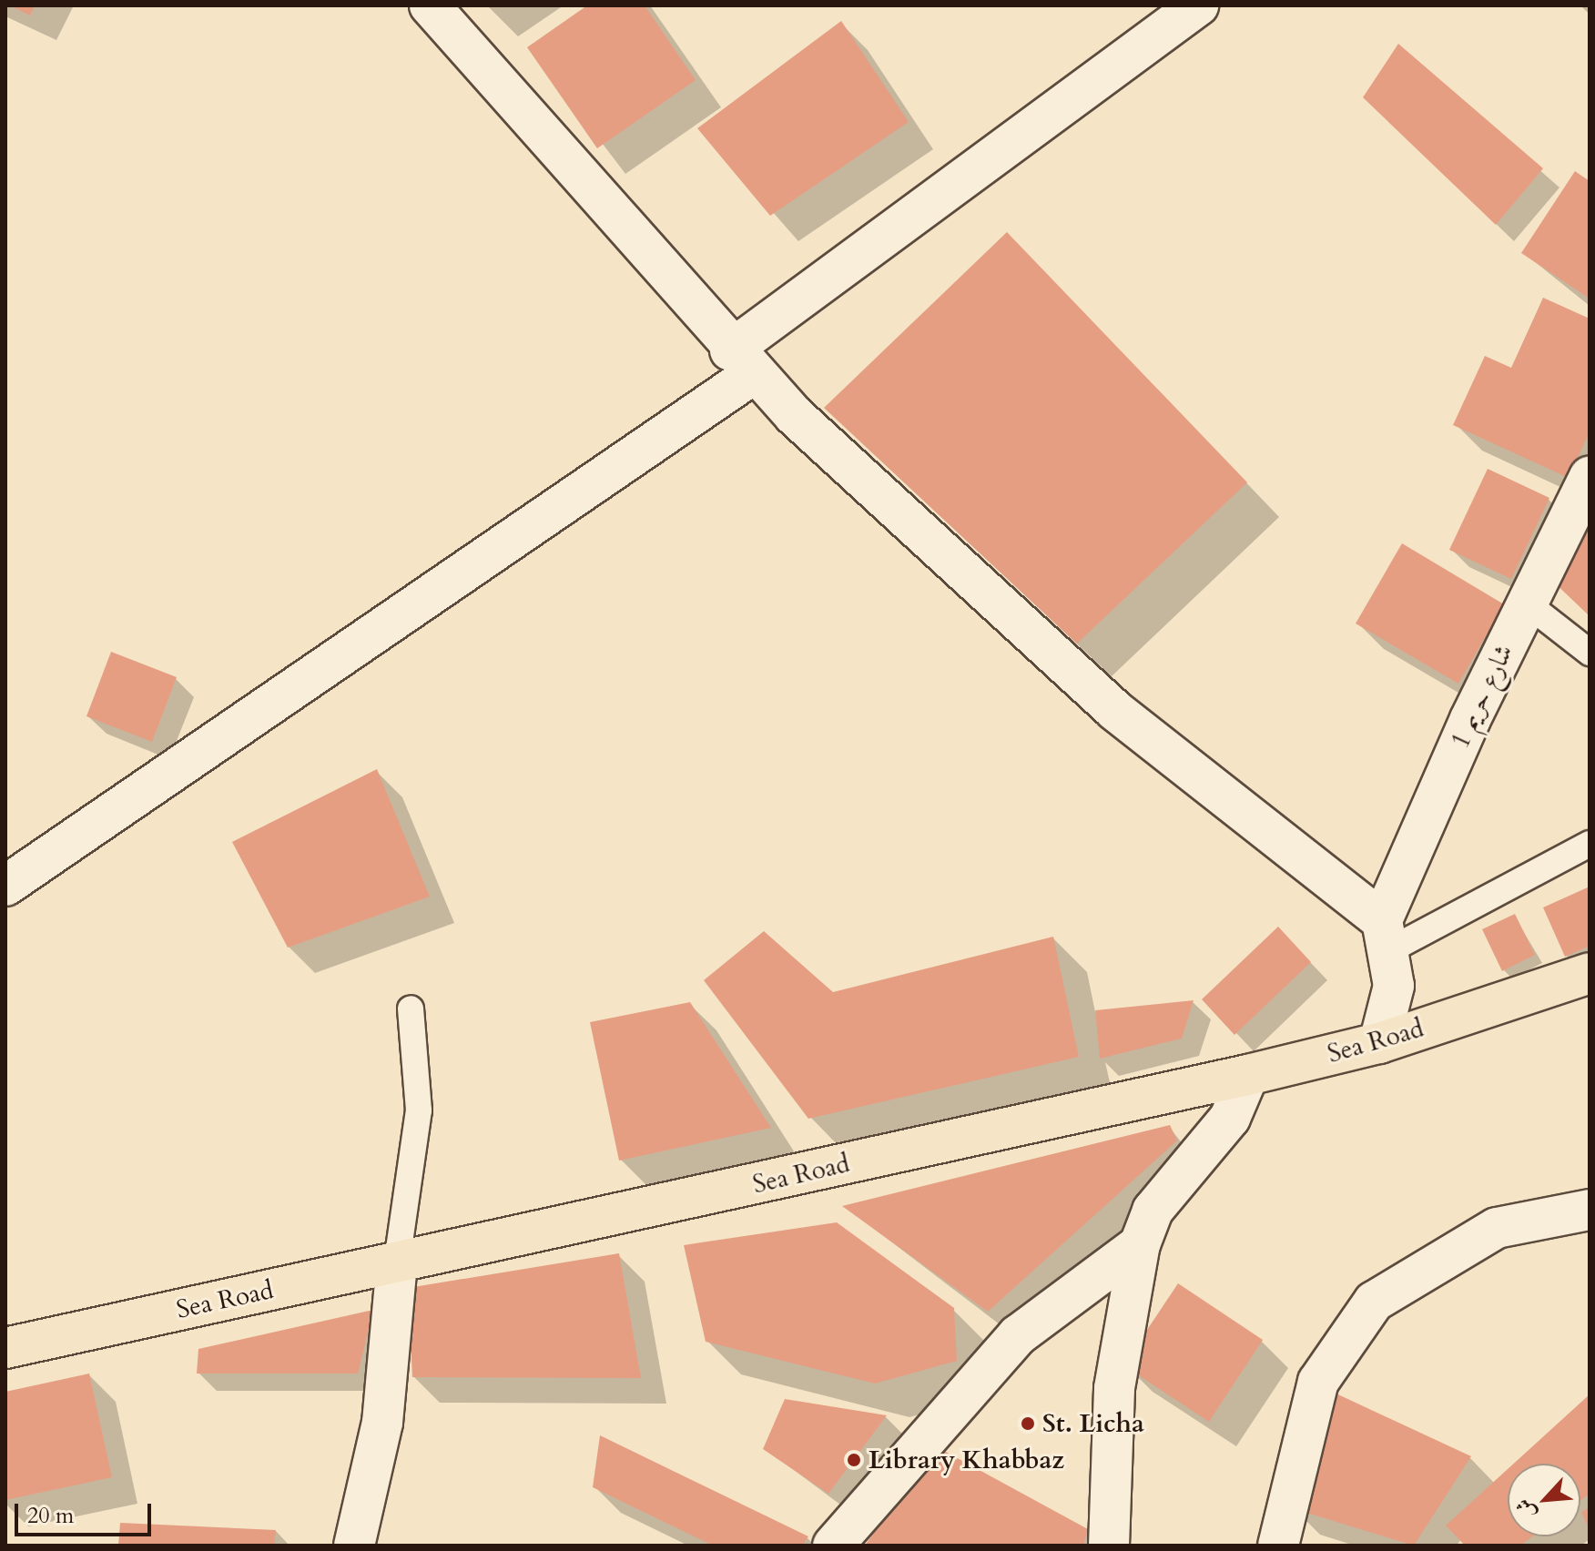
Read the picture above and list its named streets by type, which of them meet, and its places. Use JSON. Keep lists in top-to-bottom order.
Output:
{
  "streets": {
    "main road": ["Sea Road"],
    "street": ["شارع حريم 1"]
  },
  "places": ["St. Licha", "Library Khabbaz"],
  "scale_bar": "20 m",
  "north": "bottom left"
}
